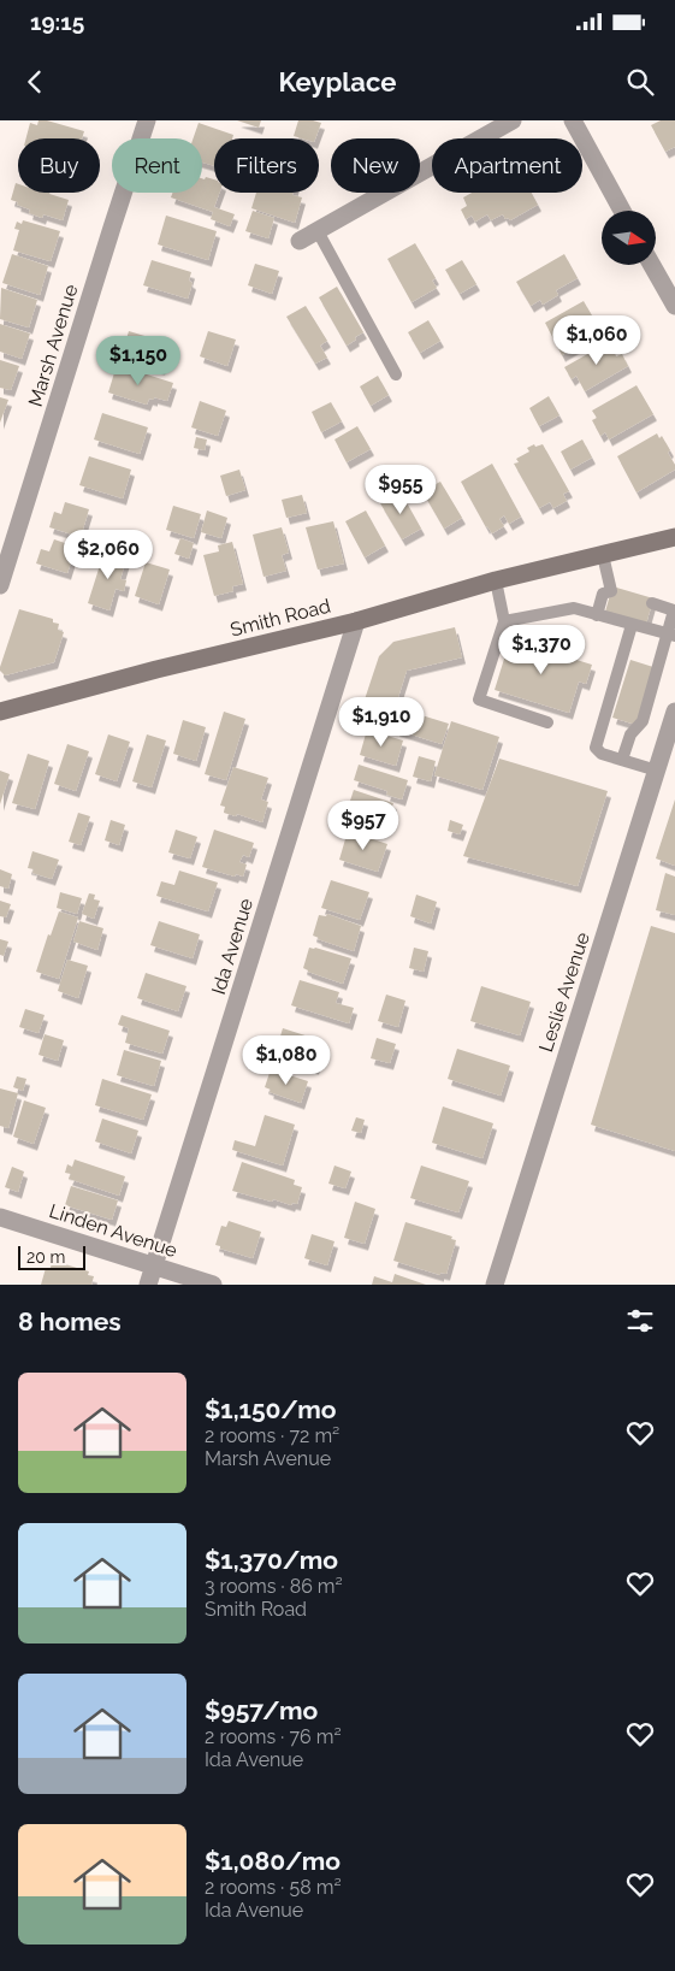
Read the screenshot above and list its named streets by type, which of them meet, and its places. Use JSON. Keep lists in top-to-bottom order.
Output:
{
  "streets": {
    "main road": ["Smith Road"],
    "street": [
      "Marsh Avenue",
      "Ida Avenue",
      "Leslie Avenue",
      "Linden Avenue"
    ]
  },
  "crossings": [
    ["Smith Road", "Ida Avenue"],
    ["Ida Avenue", "Linden Avenue"]
  ],
  "scale_bar": "20 m",
  "north": "right",
  "page": {
    "status": "19:15",
    "header": "Keyplace",
    "chip": [
      "Buy",
      "Rent",
      "Filters",
      "New",
      "Apartment"
    ],
    "price": [
      "$1,060",
      "$1,150",
      "$955",
      "$2,060",
      "$1,370",
      "$1,910",
      "$957",
      "$1,080"
    ],
    "scale": "20 m",
    "heading": "8 homes",
    "list": [
      {
        "name": "$1,150/mo",
        "note": "2 rooms · 72 m² · Marsh Avenue"
      },
      {
        "name": "$1,370/mo",
        "note": "3 rooms · 86 m² · Smith Road"
      },
      {
        "name": "$957/mo",
        "note": "2 rooms · 76 m² · Ida Avenue"
      },
      {
        "name": "$1,080/mo",
        "note": "2 rooms · 58 m² · Ida Avenue"
      }
    ]
  }
}
